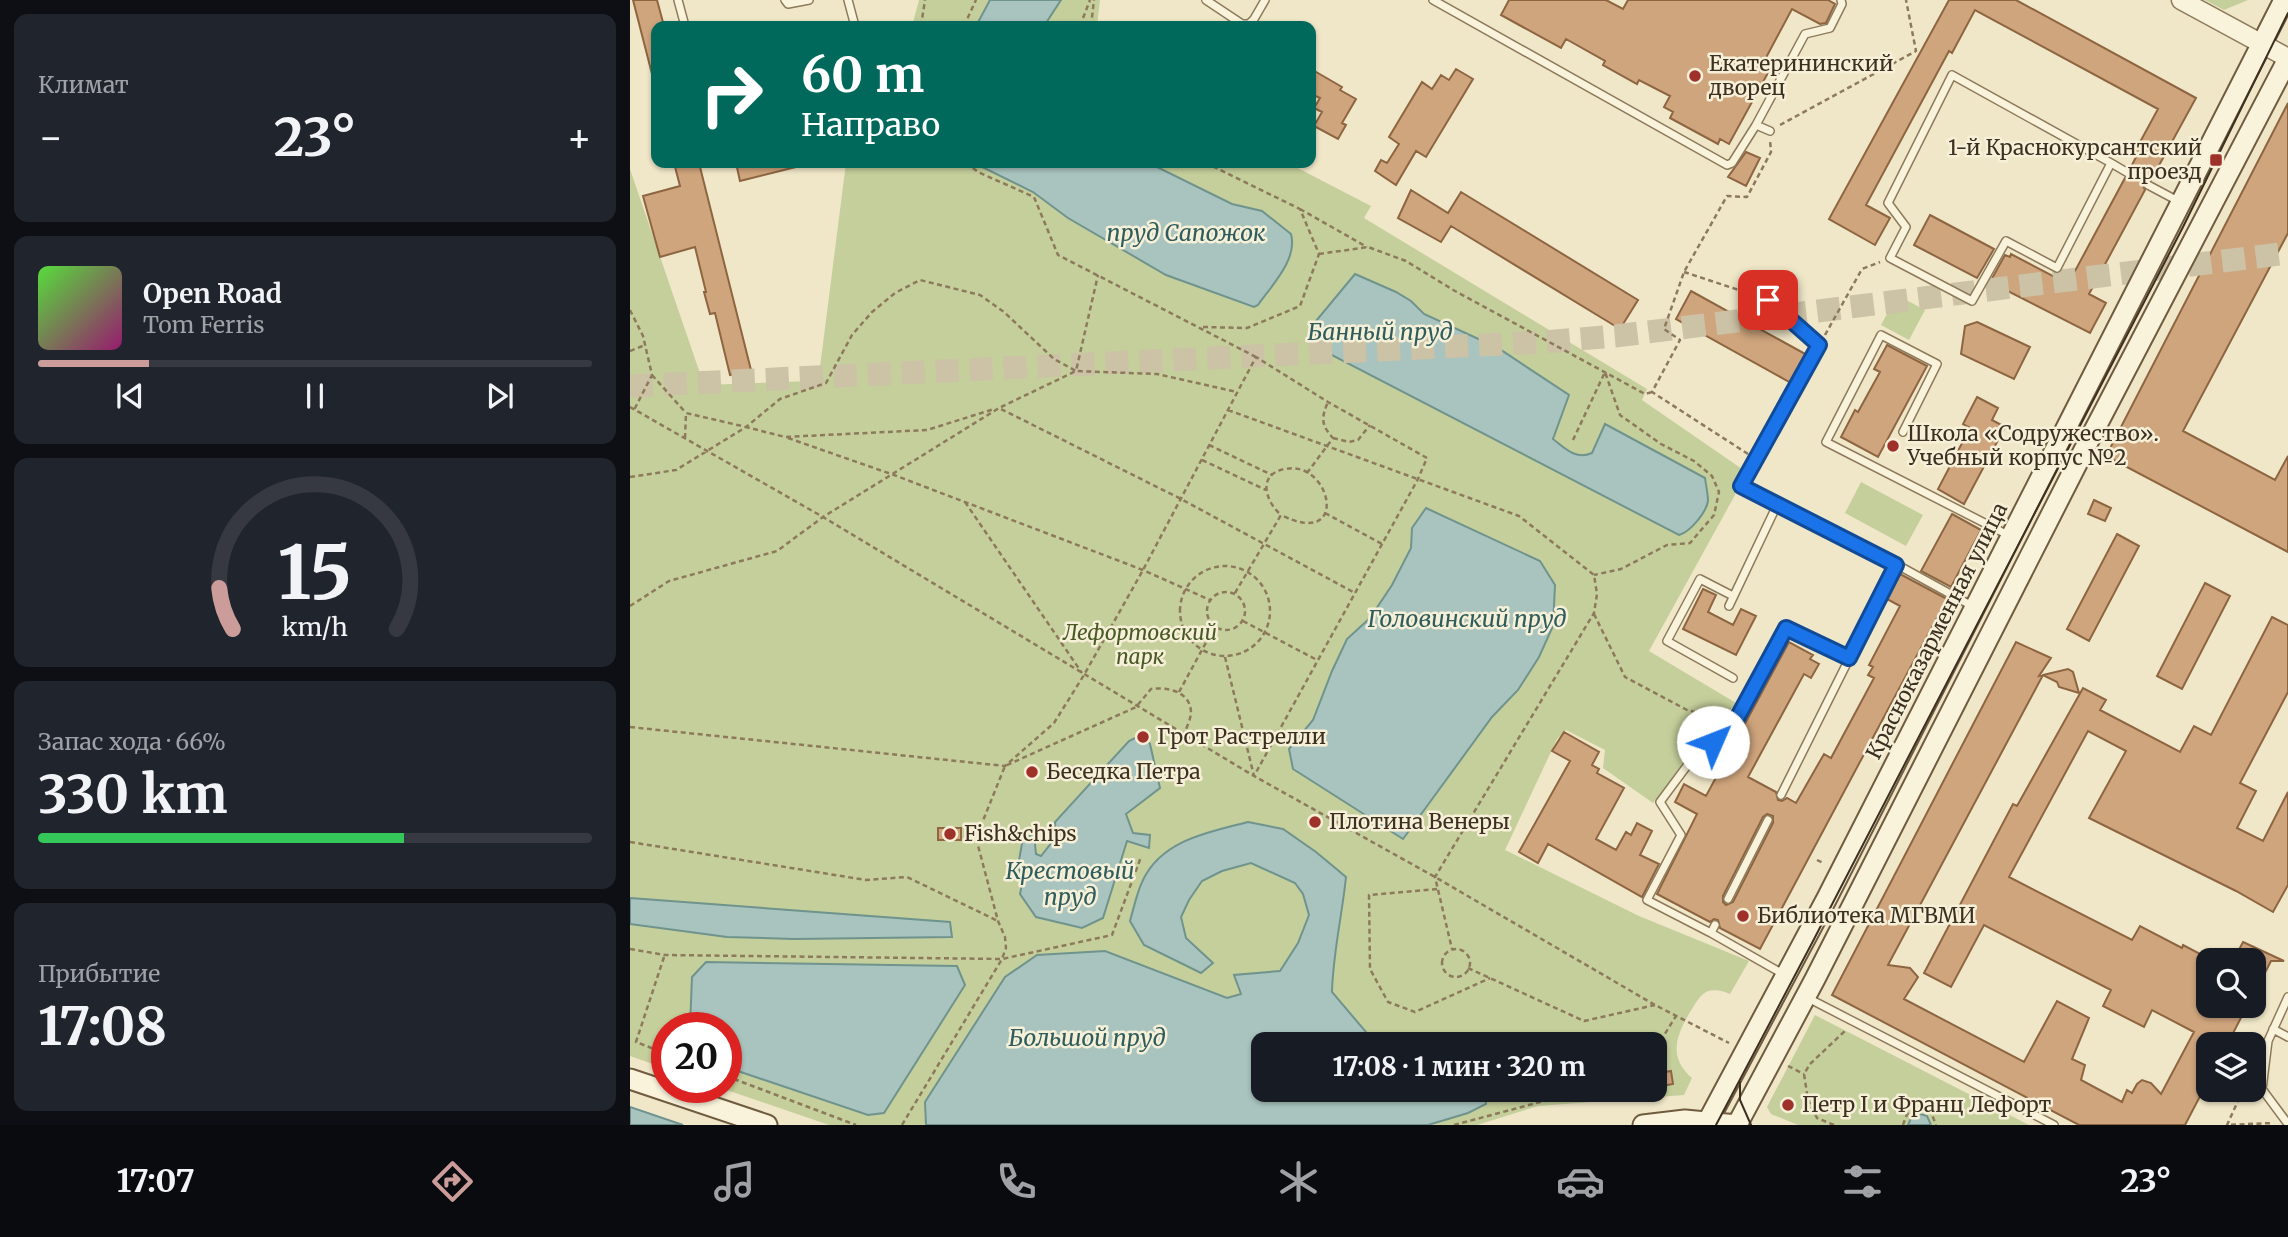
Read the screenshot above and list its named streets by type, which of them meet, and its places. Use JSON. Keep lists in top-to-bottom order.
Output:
{
  "streets": {
    "main road": ["Красноказарменная улица"]
  },
  "water": [
    "пруд Сапожок",
    "Банный пруд",
    "Головинский пруд",
    "Крестовый пруд",
    "Большой пруд"
  ],
  "parks": ["Лефортовский парк"],
  "places": {
    "other": [
      "Екатерининский дворец",
      "Школа «Содружество». Учебный корпус №2",
      "Грот Растрелли",
      "Беседка Петра",
      "Плотина Венеры",
      "Fish&chips",
      "Библиотека МГВМИ",
      "Петр I и Франц Лефорт"
    ],
    "transit": ["1-й Краснокурсантский проезд"]
  },
  "page": {
    "tile": [
      "Климат",
      ["Запас хода · 66%", "330 km"],
      ["Прибытие", "17:08"]
    ],
    "turn": ["60 m", "Направо"],
    "heat": ["−", "23°", "+"],
    "song": ["Open Road", "Tom Ferris"],
    "limit": "20",
    "trip": "17:08 · 1 мин · 320 m",
    "tabs": ["17:07", "23°"],
    "gauge": ["15", "km/h"]
  }
}
